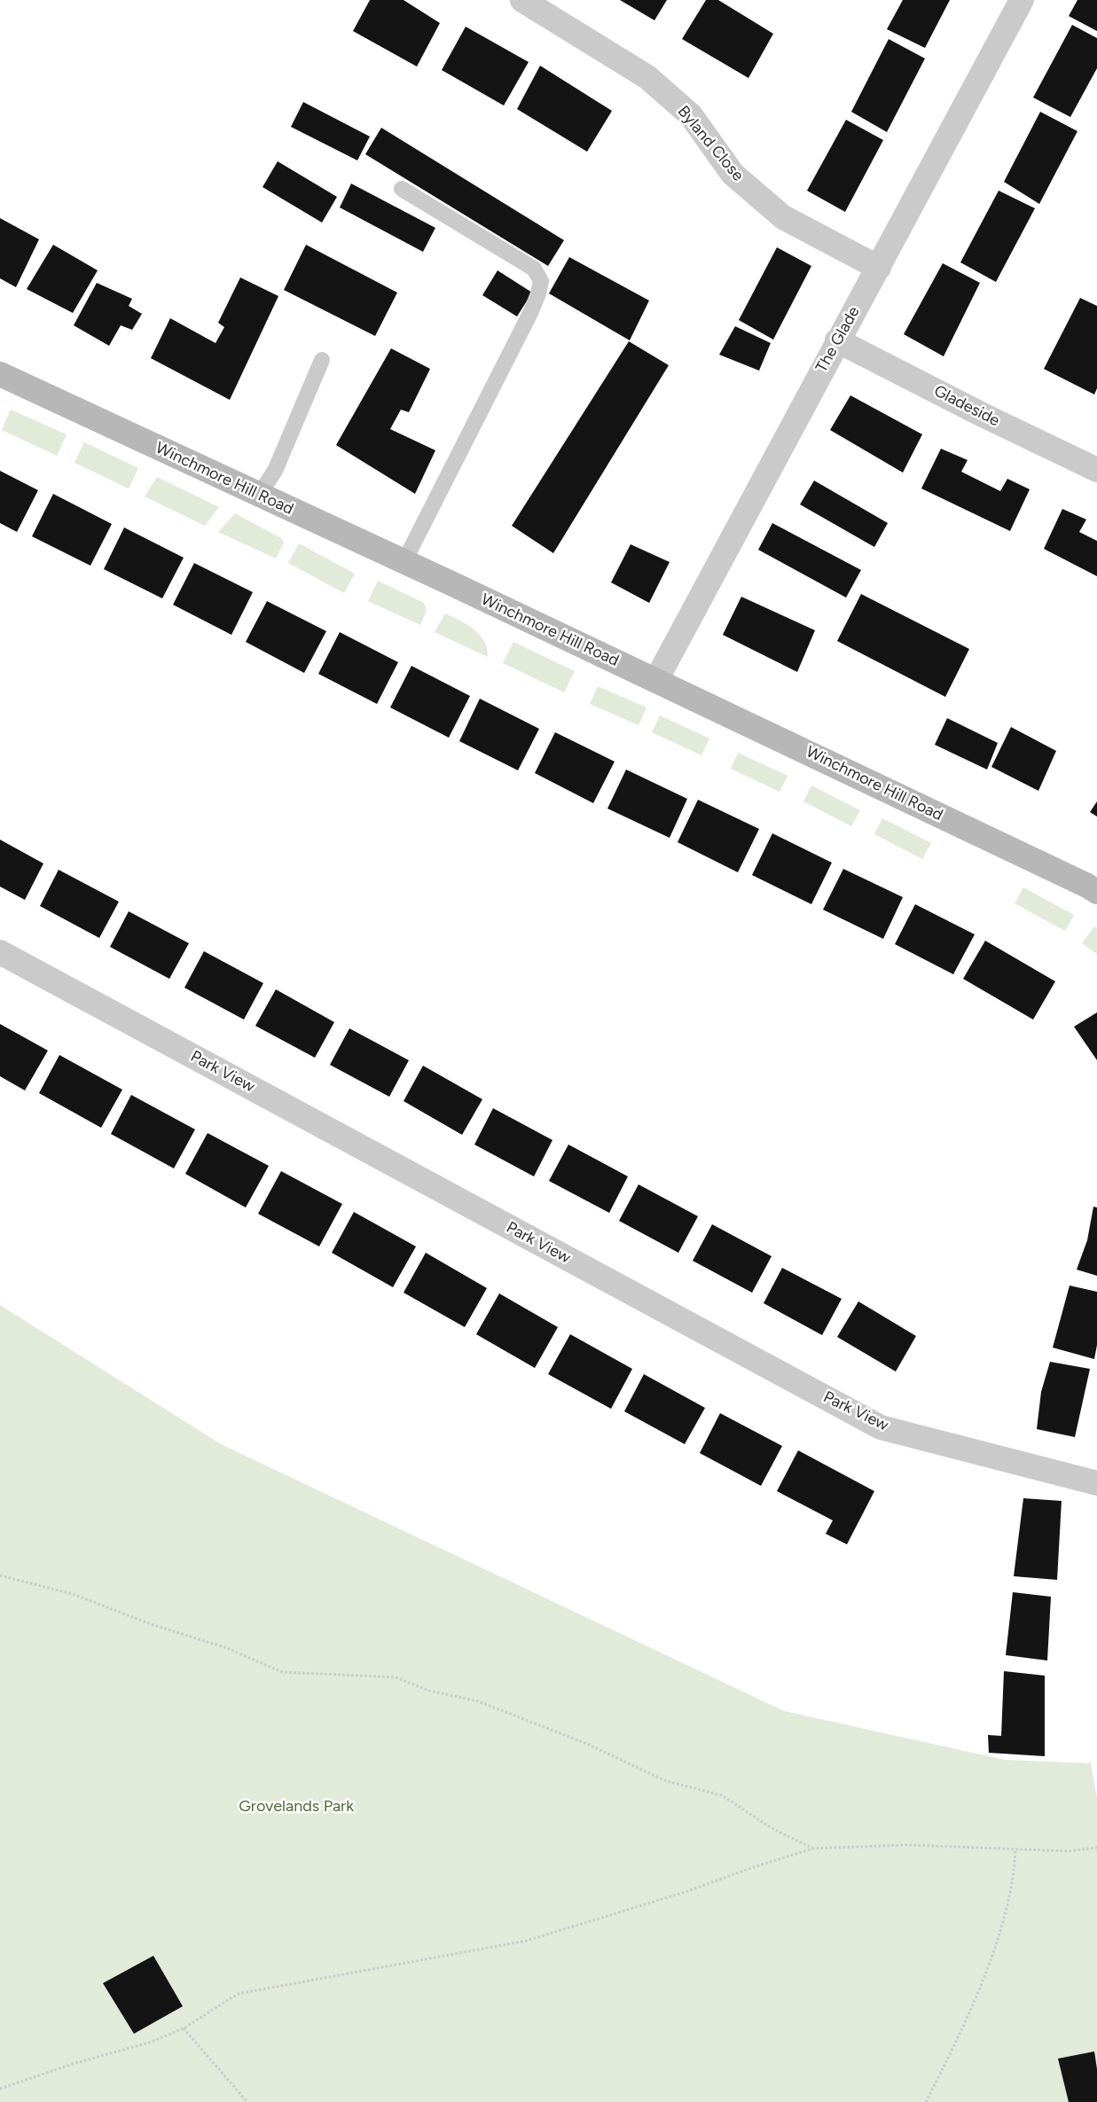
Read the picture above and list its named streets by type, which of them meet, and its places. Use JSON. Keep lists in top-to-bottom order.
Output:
{
  "streets": {
    "street": [
      "Byland Close",
      "The Glade",
      "Gladeside",
      "Winchmore Hill Road",
      "Park View"
    ]
  },
  "crossings": [
    ["Byland Close", "The Glade"],
    ["The Glade", "Gladeside"],
    ["The Glade", "Winchmore Hill Road"]
  ],
  "parks": ["Grovelands Park"]
}
